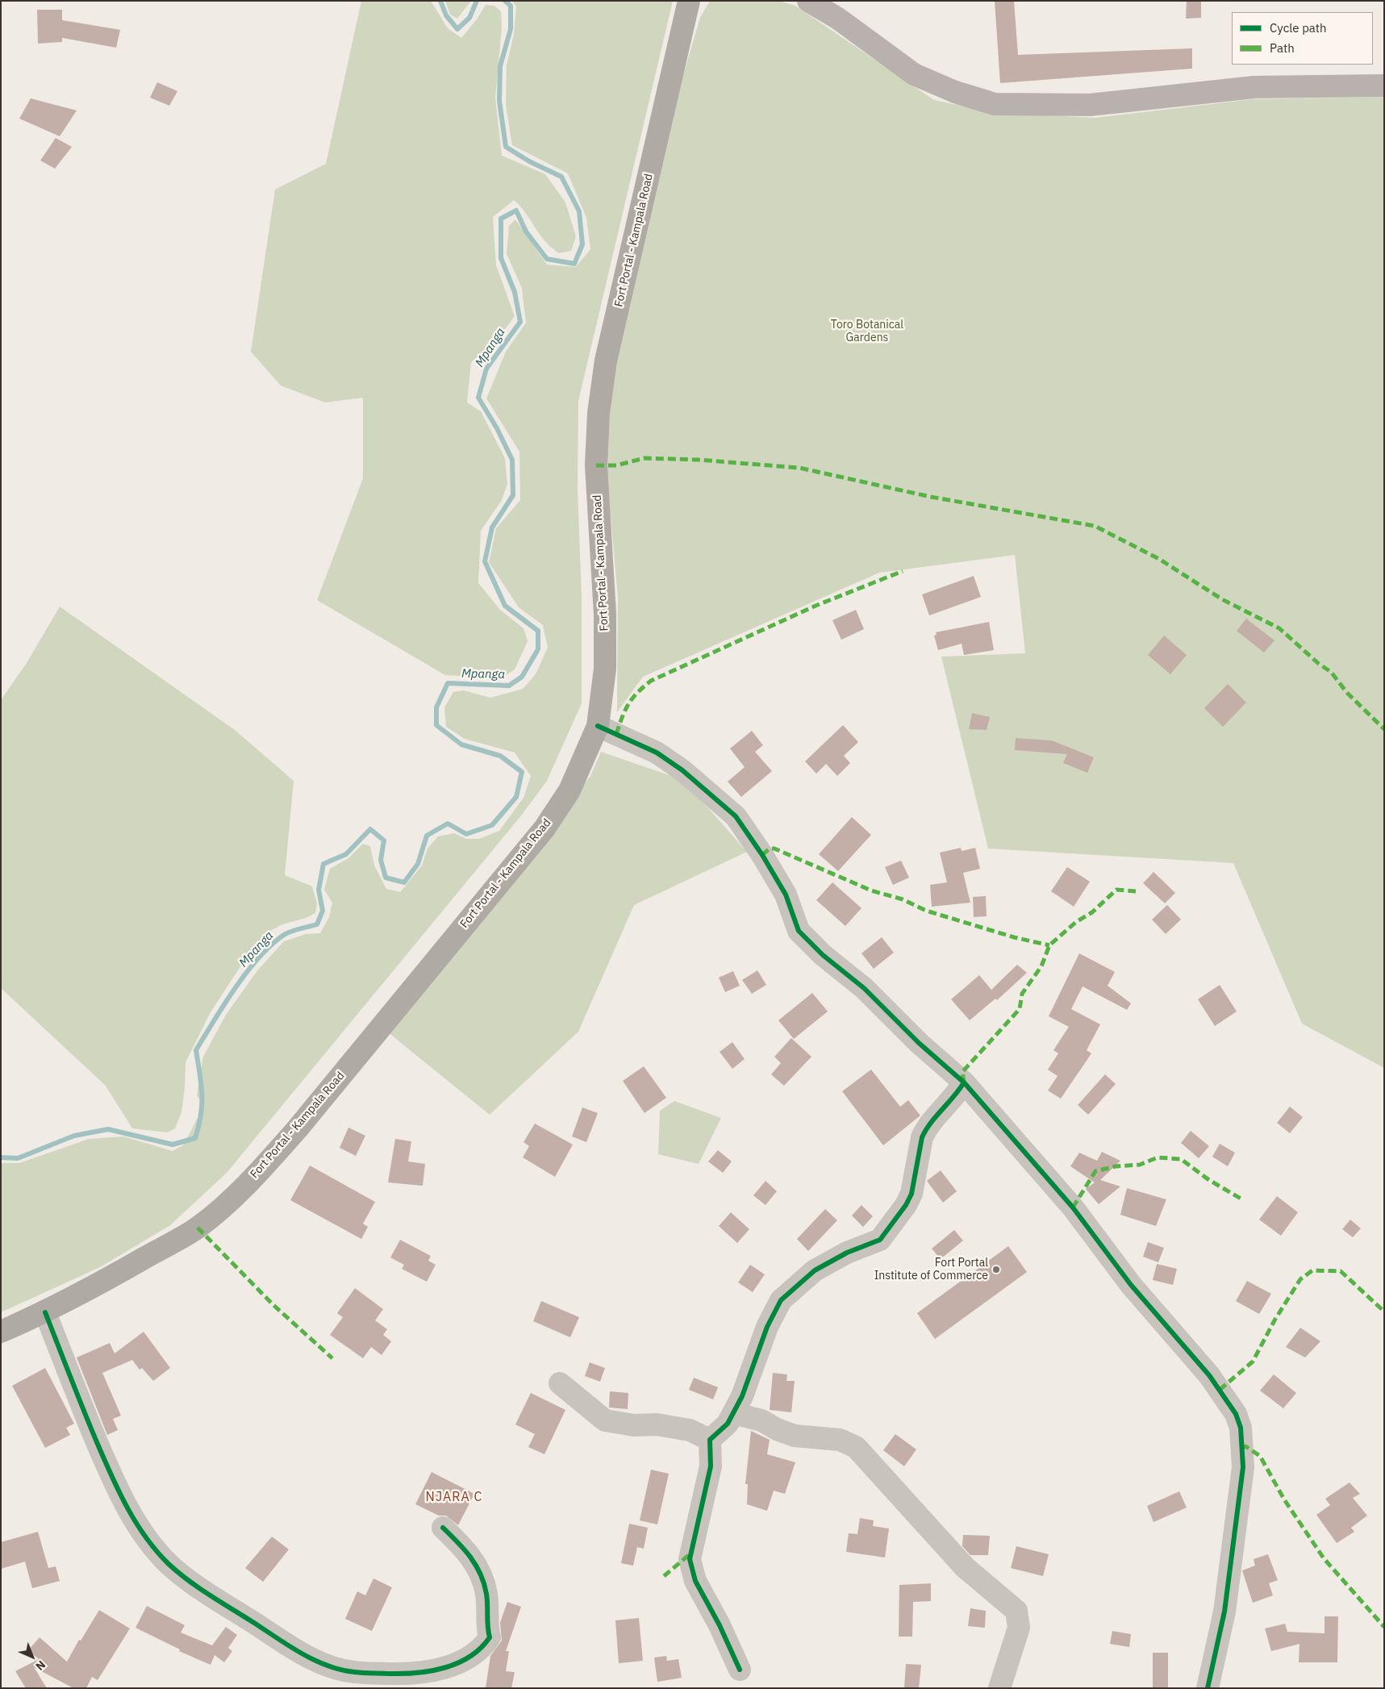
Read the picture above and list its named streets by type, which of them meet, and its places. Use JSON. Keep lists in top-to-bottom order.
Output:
{
  "streets": {
    "highway": ["Fort Portal - Kampala Road"]
  },
  "districts": ["NJARA C"],
  "water": ["Mpanga"],
  "parks": ["Toro Botanical Gardens"],
  "places": ["Fort Portal Institute of Commerce"],
  "legend": ["Cycle path", "Path"],
  "north": "bottom right"
}
